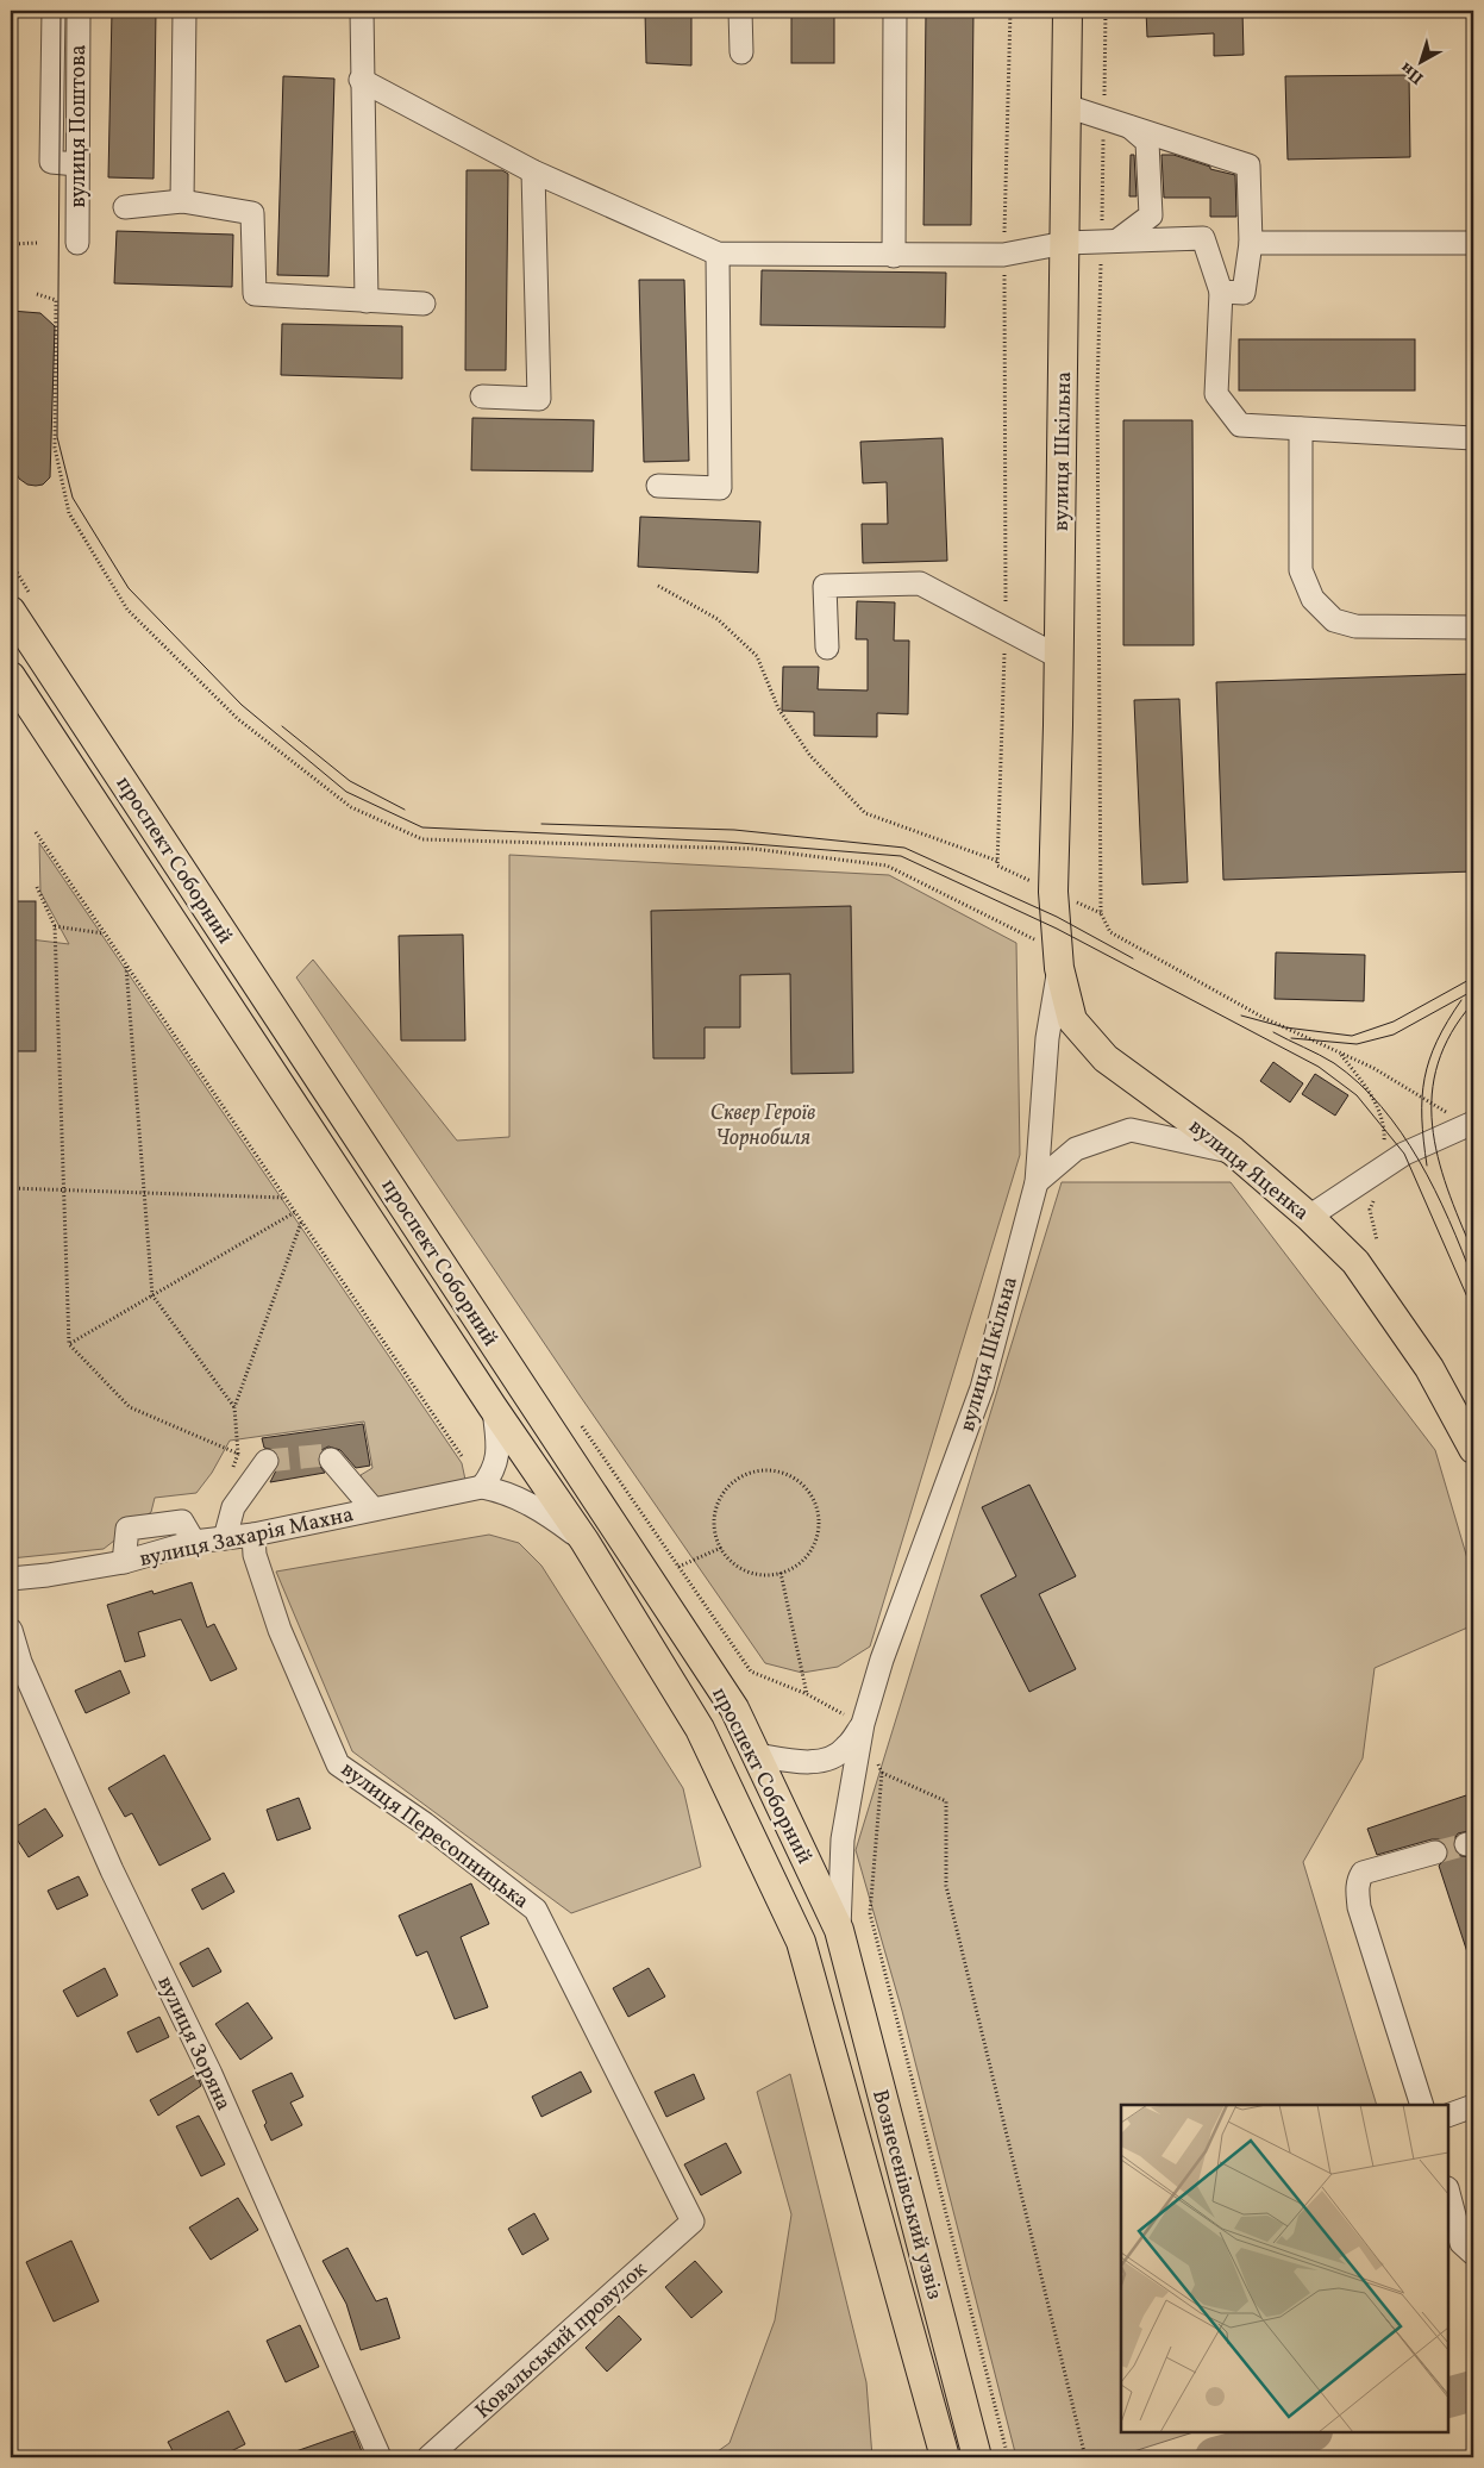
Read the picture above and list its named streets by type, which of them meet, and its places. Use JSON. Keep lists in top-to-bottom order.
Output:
{
  "streets": {
    "main road": [
      "вулиця Шкільна",
      "проспект Соборний",
      "вулиця Яценка",
      "Вознесенівський узвіз"
    ],
    "street": [
      "вулиця Поштова",
      "вулиця Захарія Махна",
      "вулиця Пересопницька",
      "вулиця Зоряна",
      "Ковальський провулок"
    ]
  },
  "crossings": [
    ["вулиця Шкільна", "проспект Соборний"],
    ["вулиця Шкільна", "вулиця Яценка"],
    ["вулиця Шкільна", "Вознесенівський узвіз"],
    ["проспект Соборний", "Вознесенівський узвіз"],
    ["вулиця Захарія Махна", "вулиця Пересопницька"],
    ["вулиця Пересопницька", "Ковальський провулок"]
  ],
  "parks": ["Сквер Героїв Чорнобиля"],
  "north": "bottom left"
}
